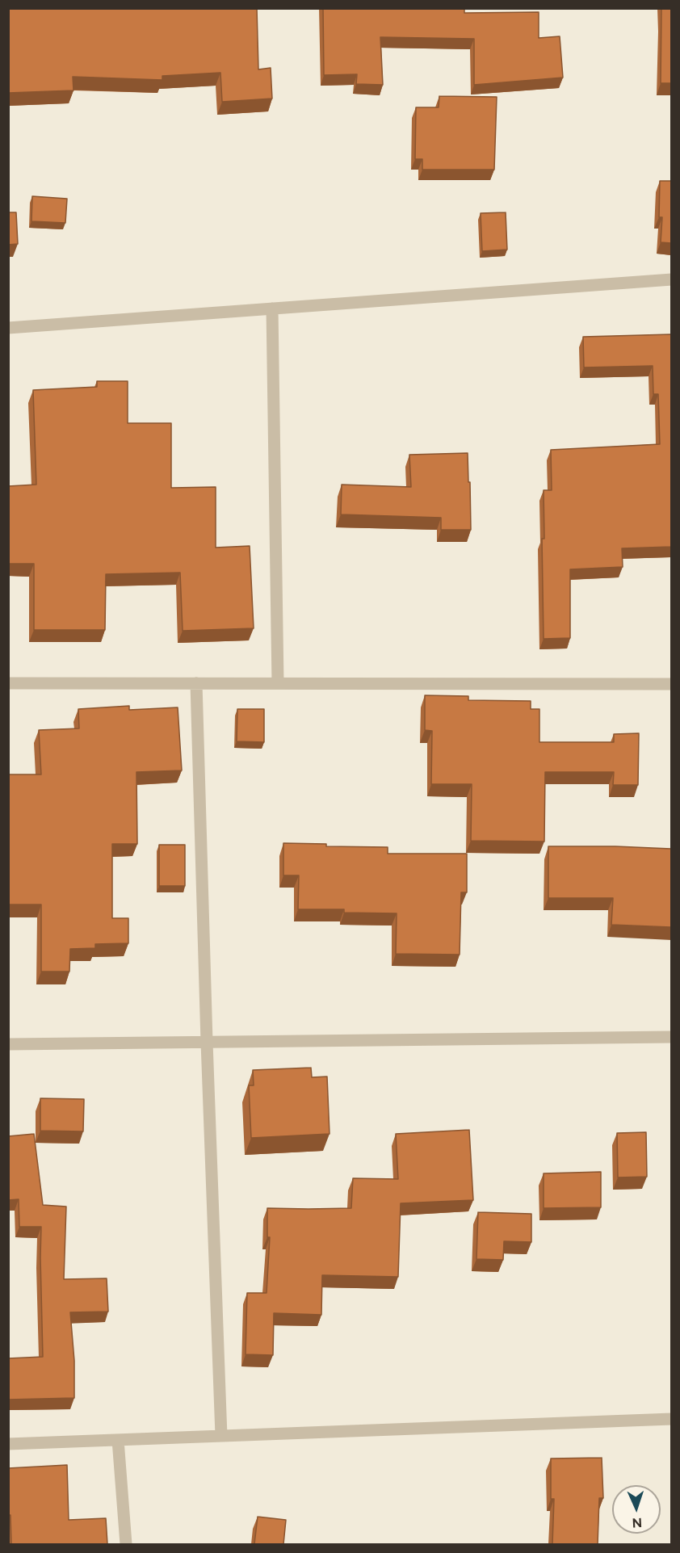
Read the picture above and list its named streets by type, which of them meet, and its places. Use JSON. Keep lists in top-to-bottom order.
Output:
{
  "north": "bottom"
}
